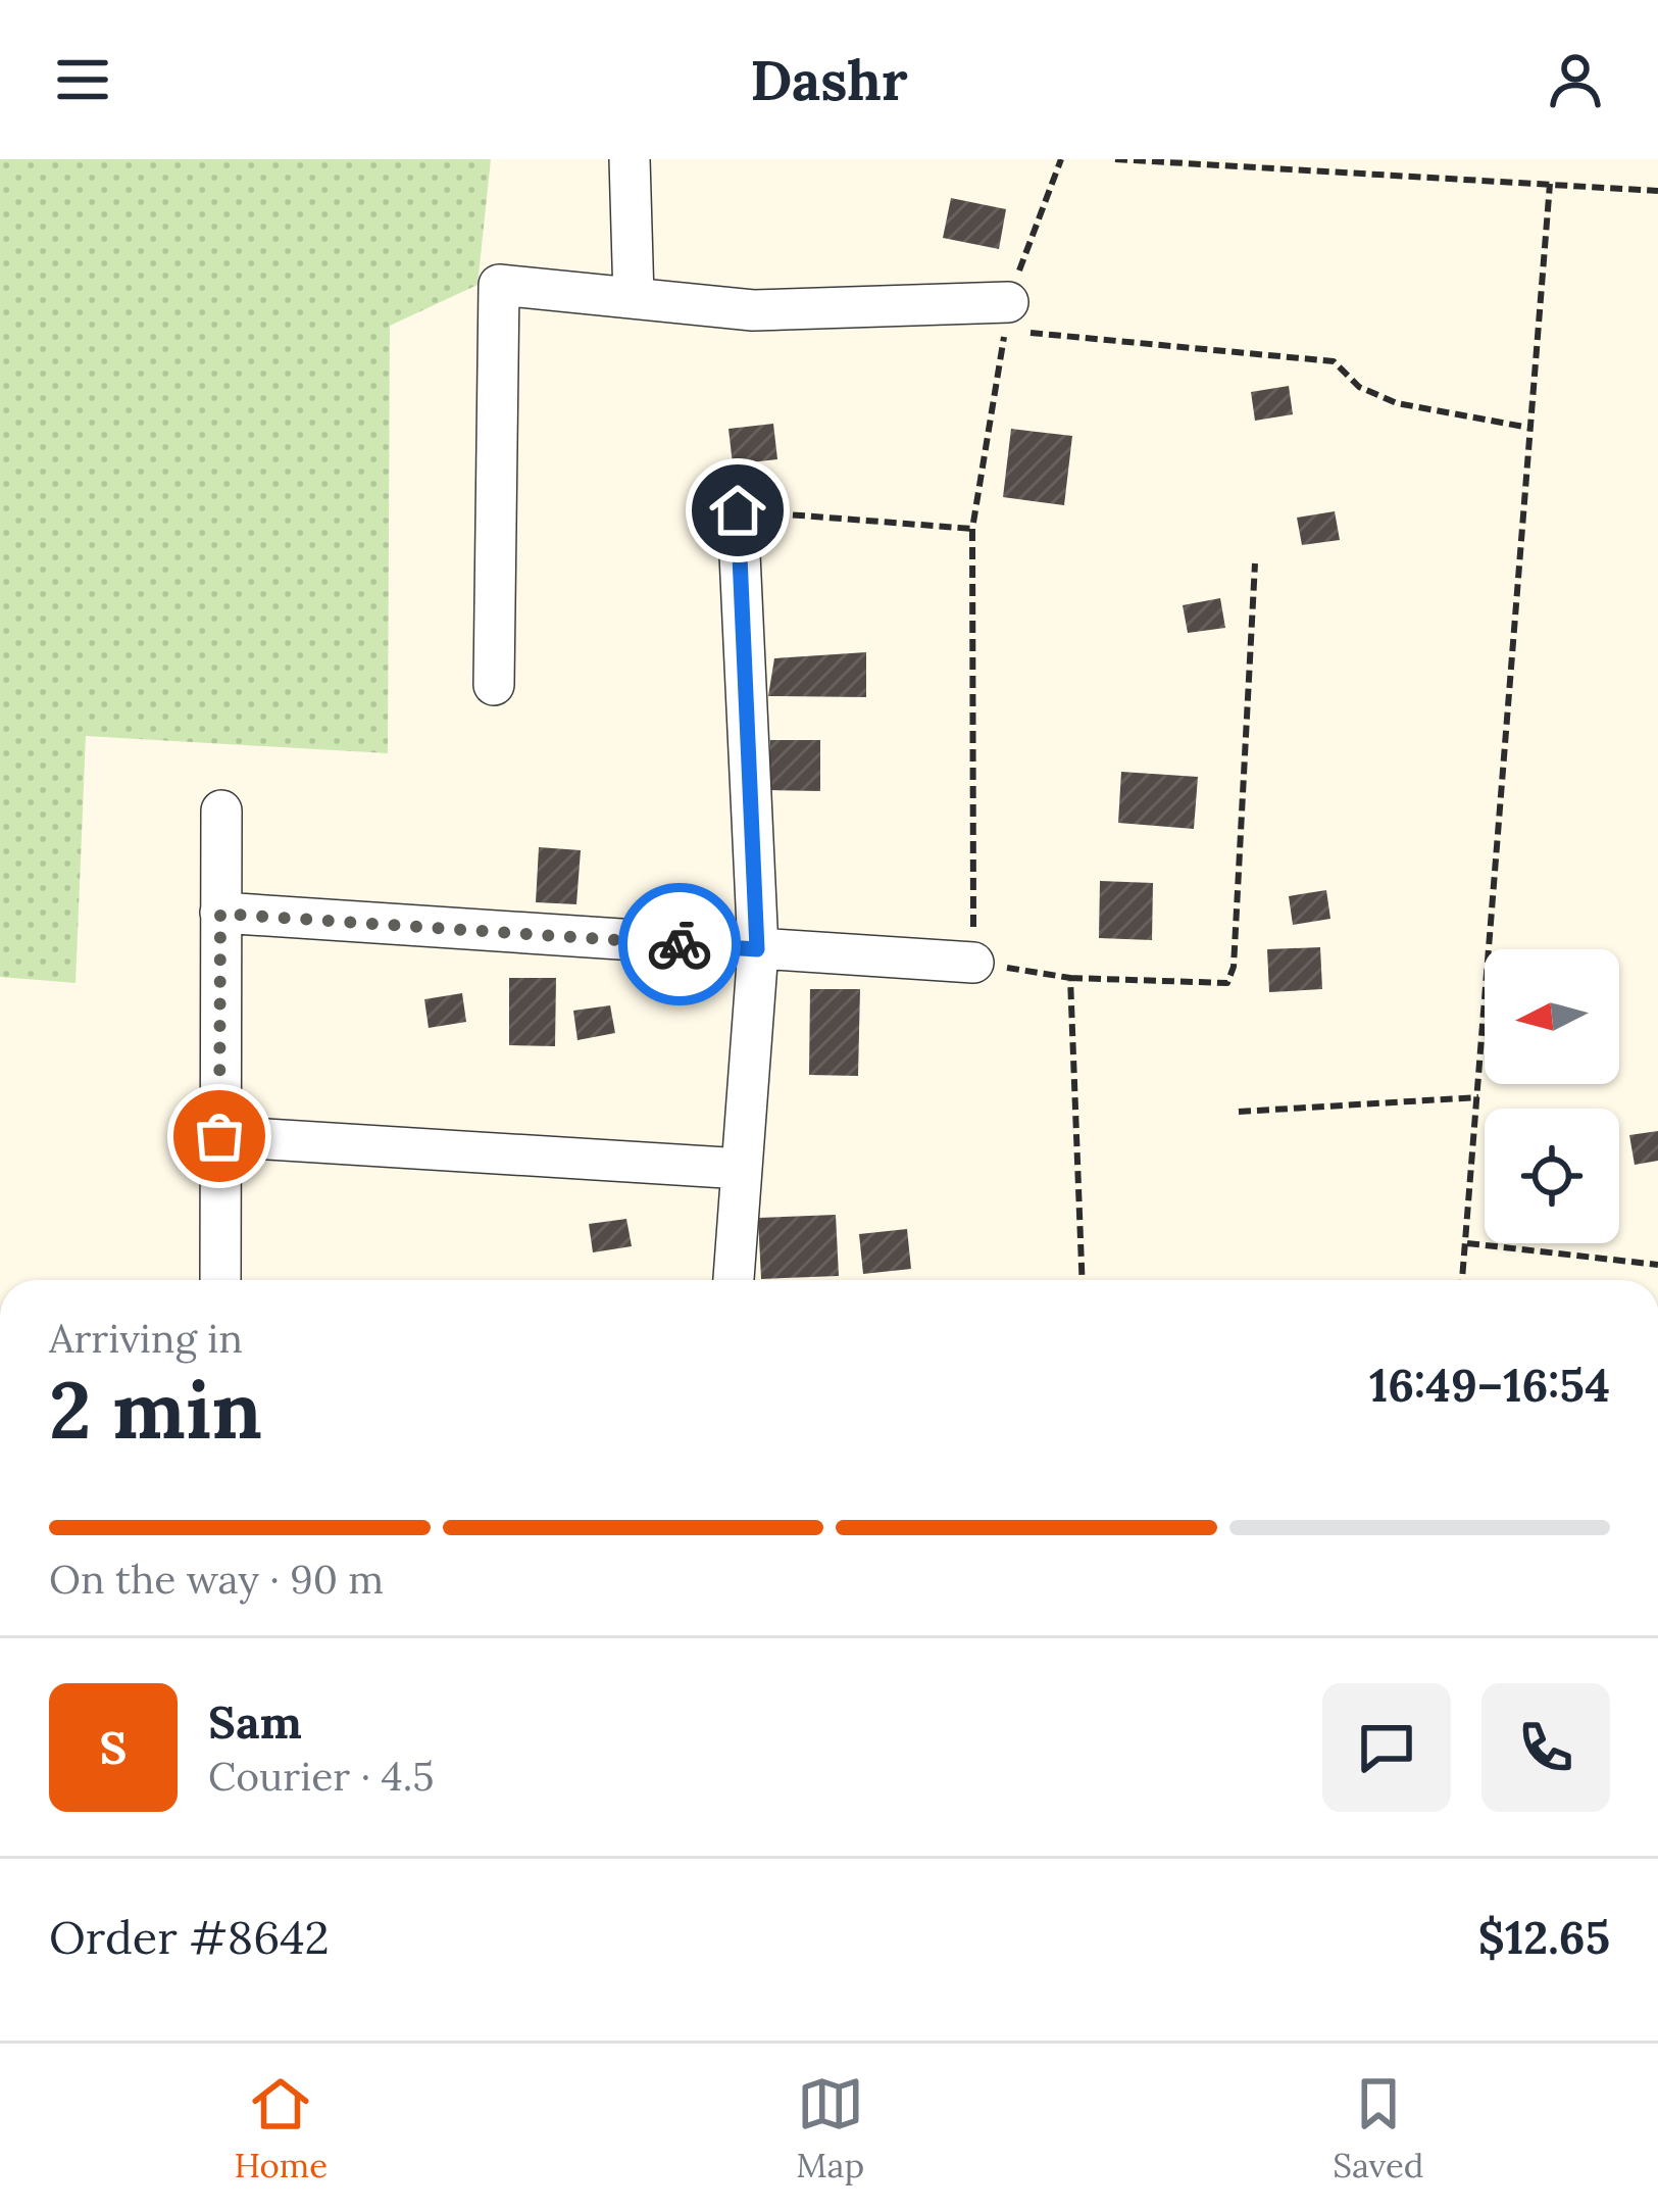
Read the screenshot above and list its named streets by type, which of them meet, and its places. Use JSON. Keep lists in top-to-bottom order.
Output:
{
  "north": "left",
  "page": {
    "header": "Dashr",
    "heading": ["2 min", "Arriving in", "16:49–16:54"],
    "panel": [
      "Sam",
      "Courier · 4.5",
      "Order #8642",
      "$12.65"
    ],
    "bar": "On the way · 90 m",
    "round": "S",
    "tabs": ["Home", "Map", "Saved"]
  }
}
